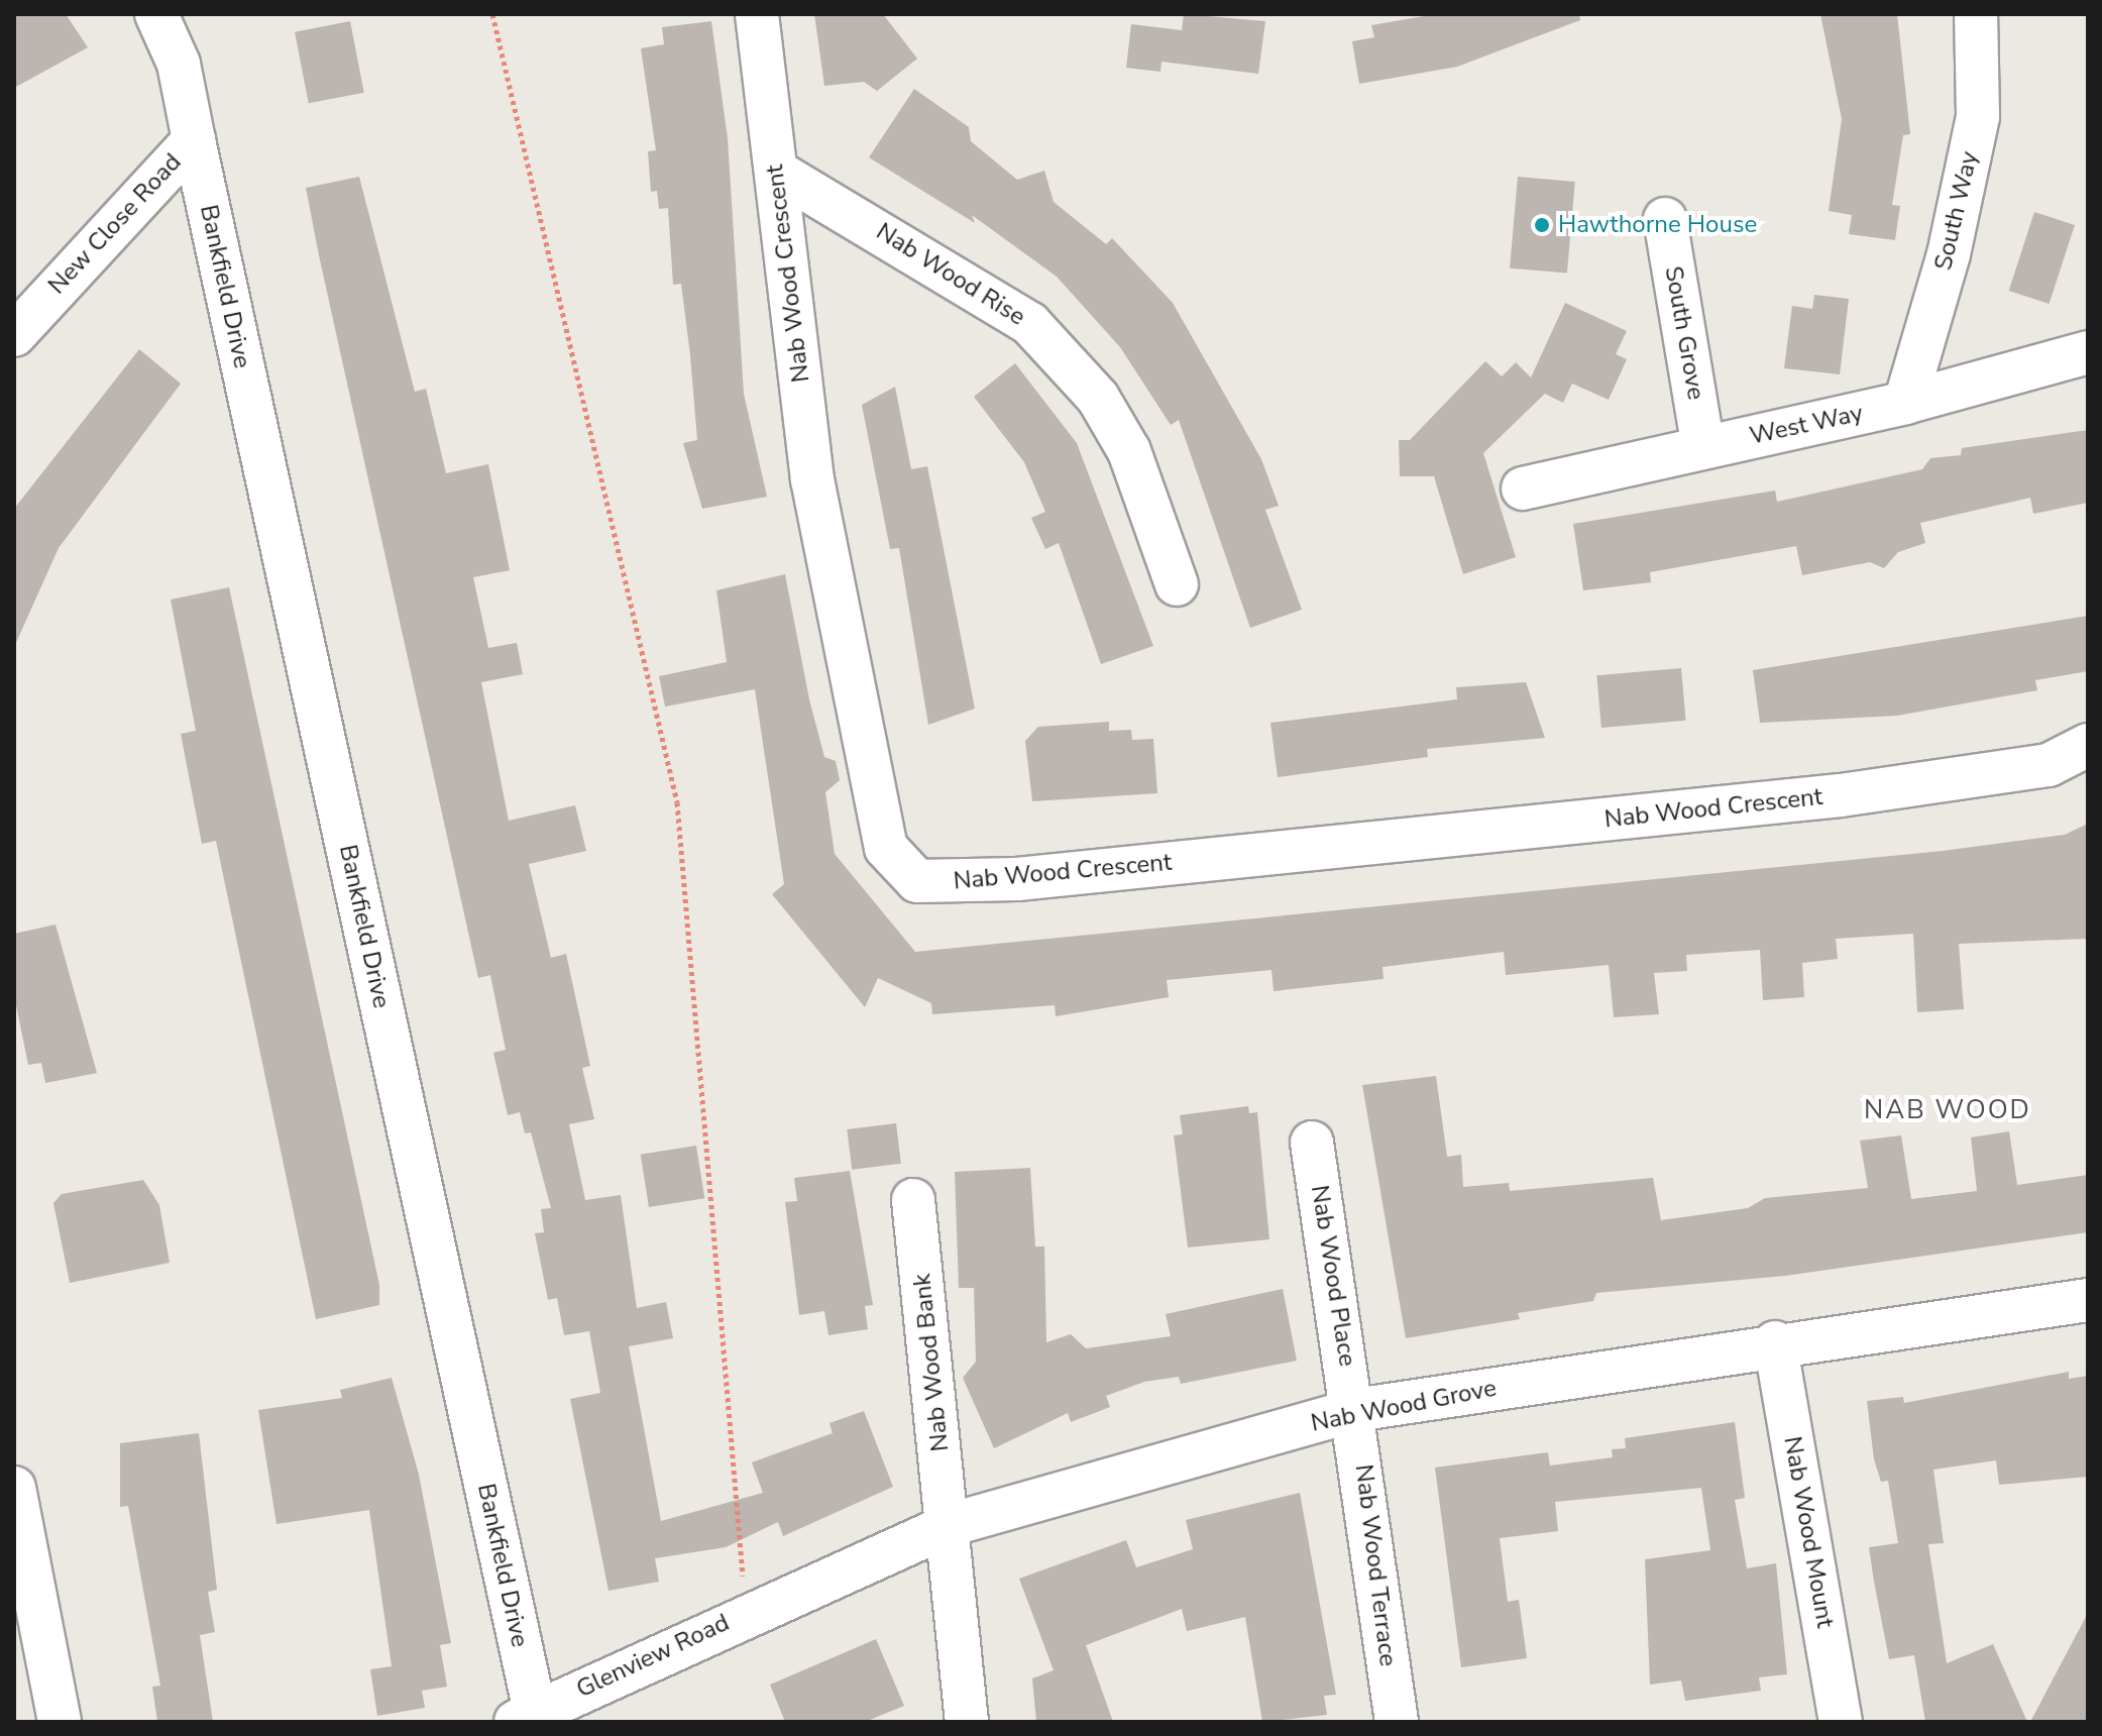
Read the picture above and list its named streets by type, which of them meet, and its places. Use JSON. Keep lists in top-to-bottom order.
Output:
{
  "streets": {
    "street": [
      "South Way",
      "New Close Road",
      "Nab Wood Crescent",
      "Nab Wood Rise",
      "Bankfield Drive",
      "South Grove",
      "West Way",
      "Nab Wood Place",
      "Nab Wood Bank",
      "Nab Wood Grove",
      "Nab Wood Mount",
      "Nab Wood Terrace",
      "Glenview Road"
    ]
  },
  "crossings": [
    ["South Way", "West Way"],
    ["New Close Road", "Bankfield Drive"],
    ["Nab Wood Crescent", "Nab Wood Rise"],
    ["Bankfield Drive", "Glenview Road"],
    ["South Grove", "West Way"],
    ["Nab Wood Place", "Nab Wood Grove"],
    ["Nab Wood Place", "Nab Wood Terrace"],
    ["Nab Wood Bank", "Nab Wood Grove"],
    ["Nab Wood Grove", "Nab Wood Mount"],
    ["Nab Wood Grove", "Nab Wood Terrace"],
    ["Nab Wood Grove", "Glenview Road"]
  ],
  "districts": ["NAB WOOD"],
  "places": ["Hawthorne House"]
}
